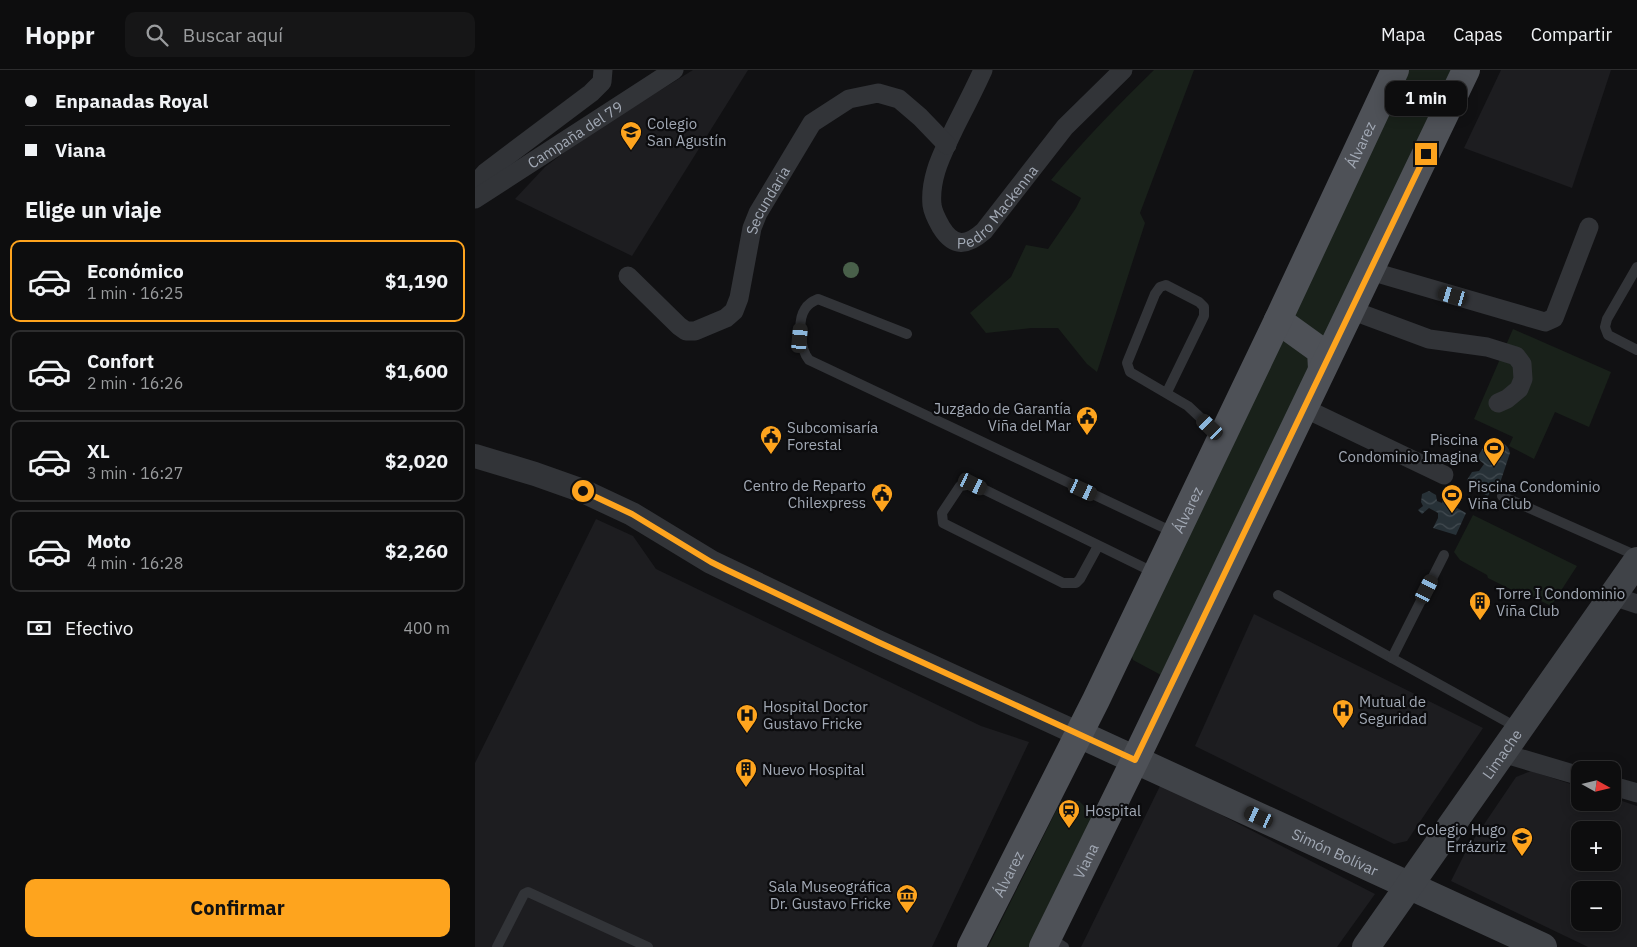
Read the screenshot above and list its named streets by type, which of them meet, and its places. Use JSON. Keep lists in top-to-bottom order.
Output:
{
  "streets": {
    "main road": [
      "Álvarez",
      "Limache",
      "Simón Bolívar",
      "Viana"
    ],
    "street": ["Campaña del 79", "Pedro Mackenna", "Secundaria"]
  },
  "crossings": [
    ["Álvarez", "Simón Bolívar"],
    ["Pedro Mackenna", "Secundaria"],
    ["Limache", "Simón Bolívar"],
    ["Simón Bolívar", "Viana"]
  ],
  "places": {
    "school or university": ["Colegio San Agustín", "Colegio Hugo Errázuriz"],
    "public building": ["Juzgado de Garantía Viña del Mar", "Subcomisaría Forestal", "Centro de Reparto Chilexpress"],
    "sports": ["Piscina Condominio Imagina", "Piscina Condominio Viña Club"],
    "building": ["Torre I Condominio Viña Club", "Nuevo Hospital"],
    "hospital": ["Mutual de Seguridad", "Hospital Doctor Gustavo Fricke"],
    "station": ["Hospital"],
    "museum": ["Sala Museográfica Dr. Gustavo Fricke"]
  },
  "north": "right",
  "page": {
    "header": "Hoppr",
    "search": "Buscar aquí",
    "nav": ["Mapa", "Capas", "Compartir"],
    "banner": ["Enpanadas Royal", "Viana"],
    "bubble": "1 min",
    "heading": "Elige un viaje",
    "list": [
      {
        "name": "Económico",
        "note": "1 min · 16:25",
        "value": "$1,190"
      },
      {
        "name": "Confort",
        "note": "2 min · 16:26",
        "value": "$1,600"
      },
      {
        "name": "XL",
        "note": "3 min · 16:27",
        "value": "$2,020"
      },
      {
        "name": "Moto",
        "note": "4 min · 16:28",
        "value": "$2,260"
      }
    ],
    "pay": ["Efectivo", "400 m"],
    "map_buttons": ["+", "−"],
    "buttons": "Confirmar"
  }
}
